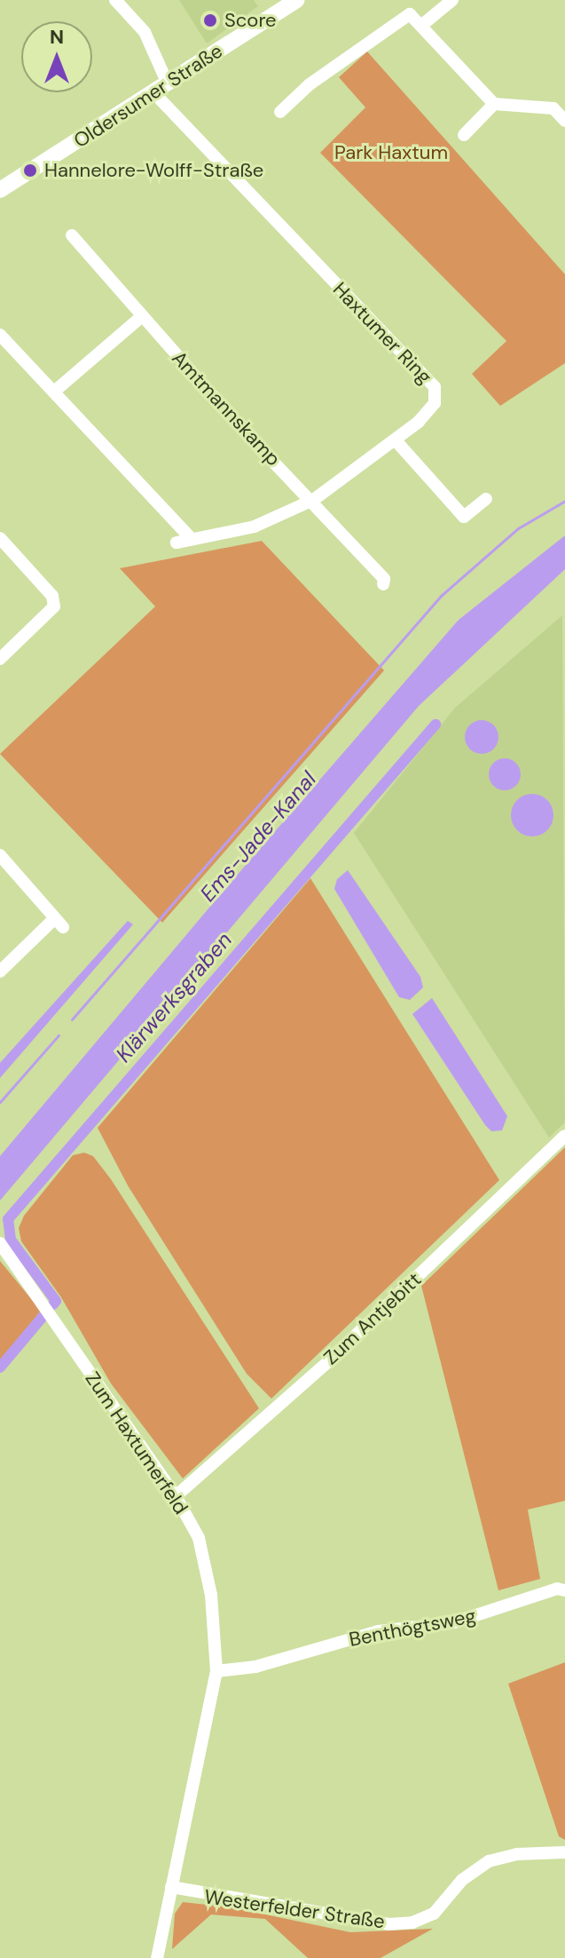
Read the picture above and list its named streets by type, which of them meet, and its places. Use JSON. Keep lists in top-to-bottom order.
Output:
{
  "streets": {
    "main road": ["Oldersumer Straße"],
    "street": [
      "Haxtumer Ring",
      "Amtmannskamp",
      "Zum Antjebitt",
      "Zum Haxtumerfeld",
      "Benthögtsweg",
      "Westerfelder Straße"
    ]
  },
  "crossings": [
    ["Oldersumer Straße", "Haxtumer Ring"],
    ["Haxtumer Ring", "Amtmannskamp"],
    ["Zum Antjebitt", "Zum Haxtumerfeld"],
    ["Zum Haxtumerfeld", "Benthögtsweg"],
    ["Zum Haxtumerfeld", "Westerfelder Straße"]
  ],
  "water": ["Ems-Jade-Kanal", "Klärwerksgraben"],
  "parks": ["Park Haxtum"],
  "places": ["Score", "Hannelore-Wolff-Straße"],
  "north": "top"
}
